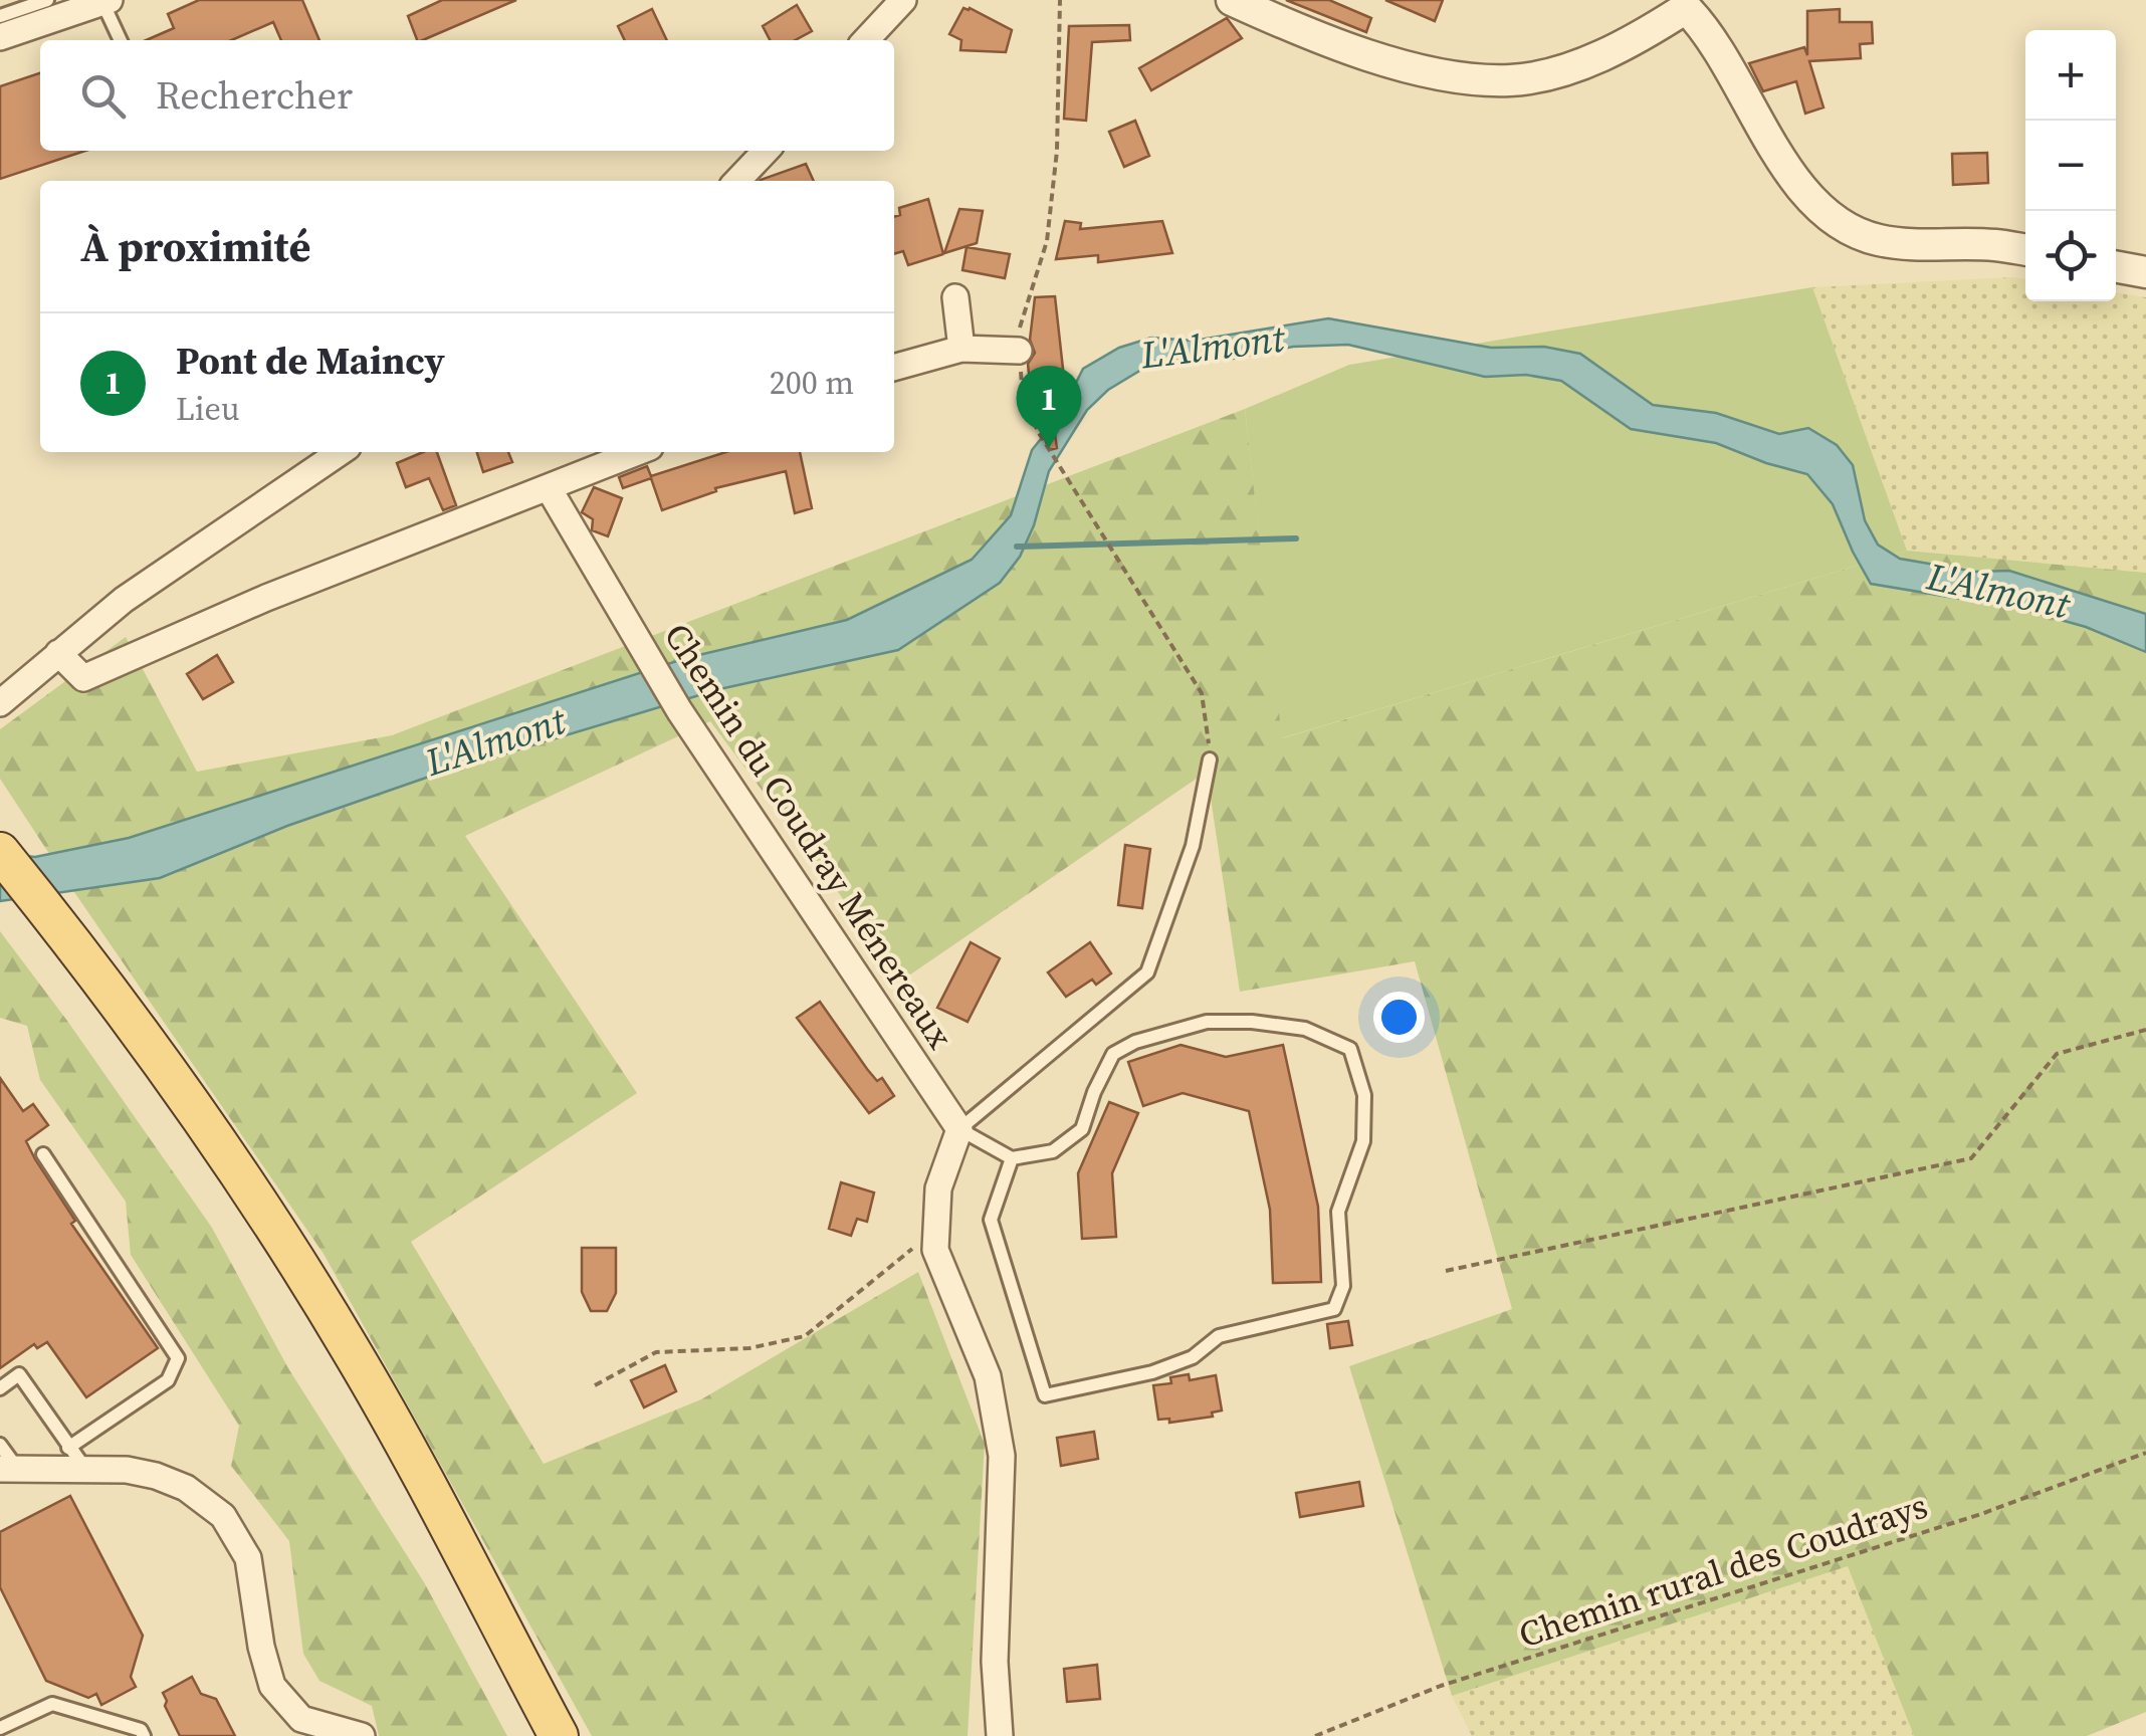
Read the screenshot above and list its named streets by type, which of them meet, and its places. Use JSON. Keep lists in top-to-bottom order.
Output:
{
  "streets": {
    "street": ["Chemin du Coudray Ménereaux"],
    "path": ["Chemin rural des Coudrays"]
  },
  "water": ["L'Almont"],
  "page": {
    "map_buttons": ["+", "−"],
    "search": "Rechercher",
    "heading": "À proximité",
    "list": [
      {
        "mark": "1",
        "name": "Pont de Maincy",
        "note": "Lieu",
        "value": "200 m"
      }
    ],
    "pins": "1"
  }
}
